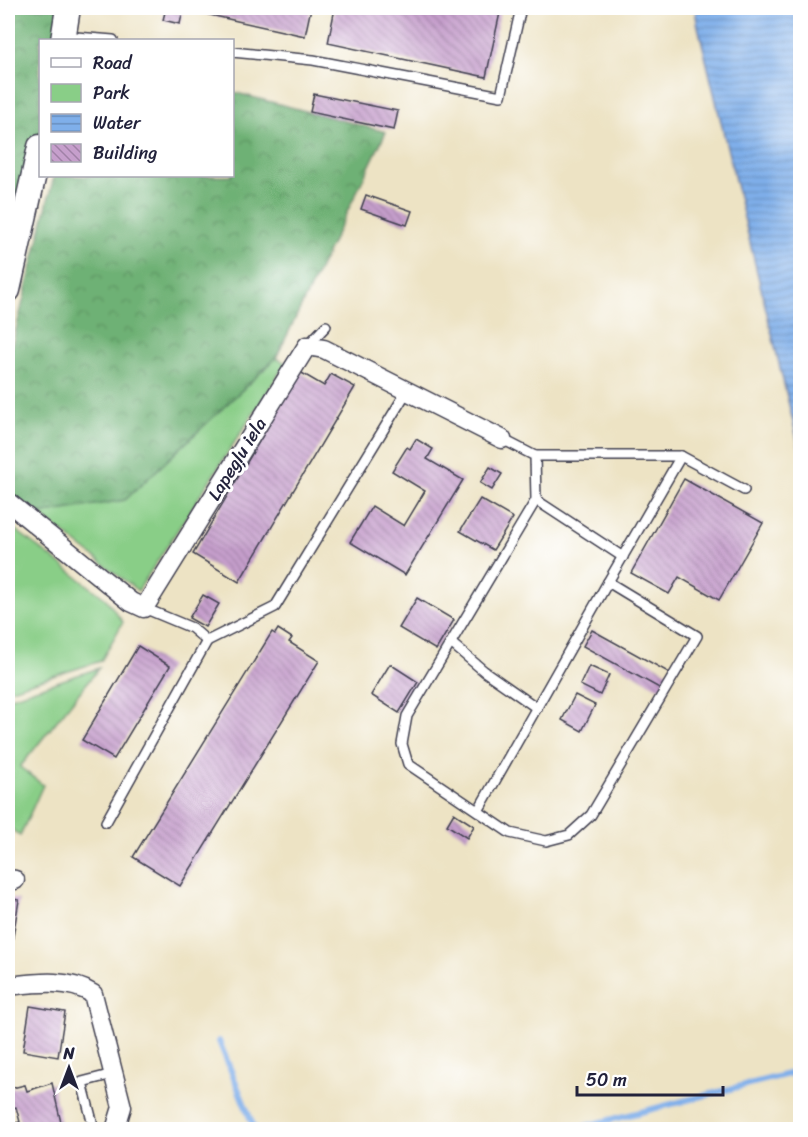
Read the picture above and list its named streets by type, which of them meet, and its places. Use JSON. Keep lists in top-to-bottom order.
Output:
{
  "streets": {
    "street": ["Lapegļu iela"]
  },
  "legend": [
    "Road",
    "Park",
    "Water",
    "Building"
  ],
  "scale_bar": "50 m",
  "north": "top"
}
